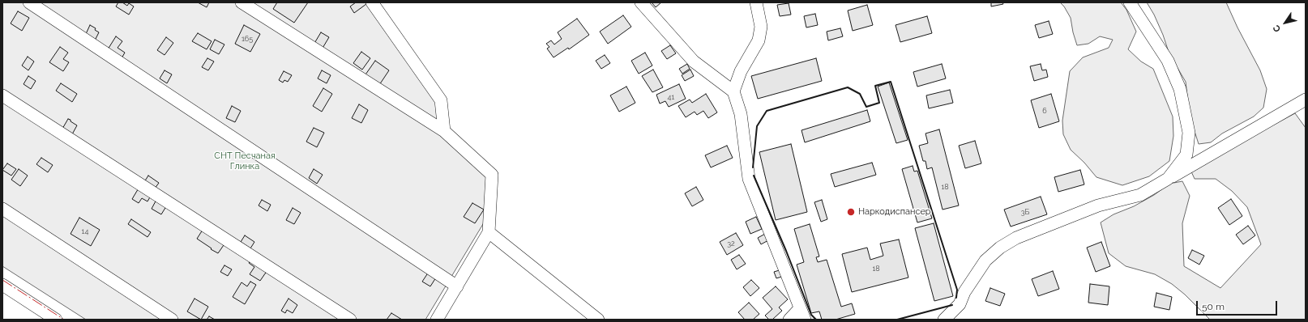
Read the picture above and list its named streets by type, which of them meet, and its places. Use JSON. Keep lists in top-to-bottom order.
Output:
{
  "parks": ["СНТ Песчаная Глинка"],
  "places": ["Наркодиспансер"],
  "house_numbers": [
    "165",
    "41",
    "6",
    "18",
    "3Б",
    "14",
    "32",
    "18"
  ],
  "scale_bar": "50 m",
  "north": "bottom left"
}
